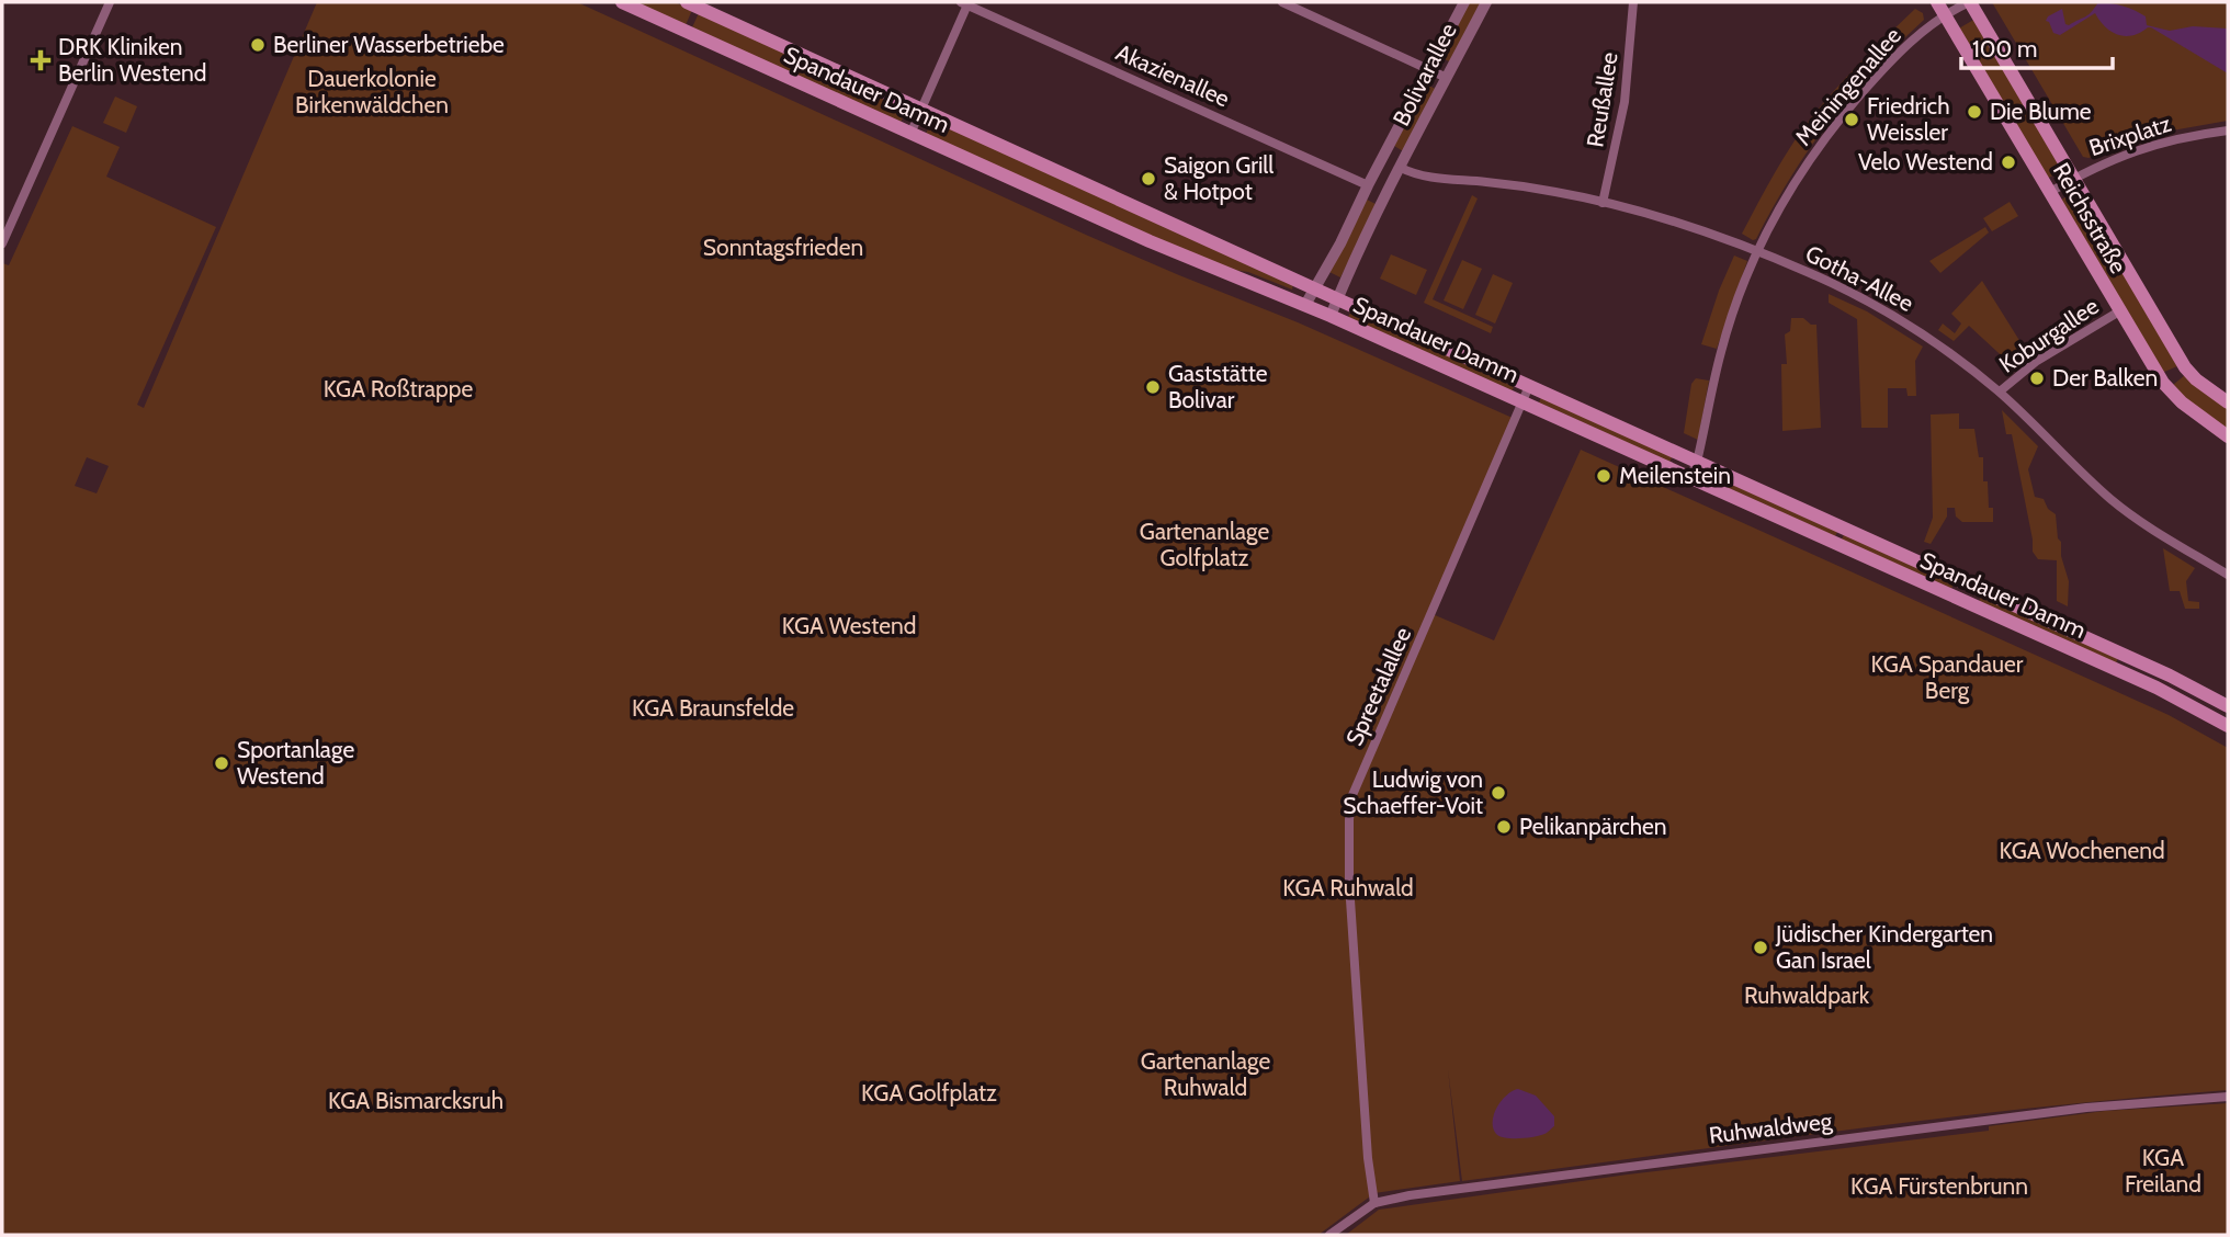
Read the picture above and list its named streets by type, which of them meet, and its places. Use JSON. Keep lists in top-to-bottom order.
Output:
{
  "streets": {
    "main road": ["Spandauer Damm", "Reichsstraße"],
    "street": [
      "Bolivarallee",
      "Akazienallee",
      "Meiningenallee",
      "Reußallee",
      "Brixplatz",
      "Gotha-Allee",
      "Koburgallee",
      "Spreetalallee",
      "Ruhwaldweg"
    ]
  },
  "crossings": [
    ["Bolivarallee", "Akazienallee"],
    ["Bolivarallee", "Spandauer Damm"],
    ["Bolivarallee", "Gotha-Allee"],
    ["Meiningenallee", "Spandauer Damm"],
    ["Meiningenallee", "Reichsstraße"],
    ["Meiningenallee", "Gotha-Allee"],
    ["Spandauer Damm", "Spreetalallee"],
    ["Reußallee", "Gotha-Allee"],
    ["Brixplatz", "Reichsstraße"],
    ["Reichsstraße", "Koburgallee"],
    ["Gotha-Allee", "Koburgallee"],
    ["Spreetalallee", "Ruhwaldweg"]
  ],
  "parks": [
    "Dauerkolonie Birkenwäldchen",
    "Sonntagsfrieden",
    "KGA Roßtrappe",
    "Gartenanlage Golfplatz",
    "KGA Westend",
    "KGA Spandauer Berg",
    "KGA Braunsfelde",
    "KGA Wochenend",
    "KGA Ruhwald",
    "Ruhwaldpark",
    "Gartenanlage Ruhwald",
    "KGA Golfplatz",
    "KGA Bismarcksruh",
    "KGA Freiland",
    "KGA Fürstenbrunn"
  ],
  "places": {
    "other": [
      "Berliner Wasserbetriebe",
      "Die Blume",
      "Friedrich Weissler",
      "Velo Westend",
      "Saigon Grill & Hotpot",
      "Der Balken",
      "Gaststätte Bolivar",
      "Meilenstein",
      "Sportanlage Westend",
      "Ludwig von Schaeffer-Voit",
      "Pelikanpärchen",
      "Jüdischer Kindergarten Gan Israel"
    ],
    "health": ["DRK Kliniken Berlin Westend"]
  },
  "scale_bar": "100 m"
}
